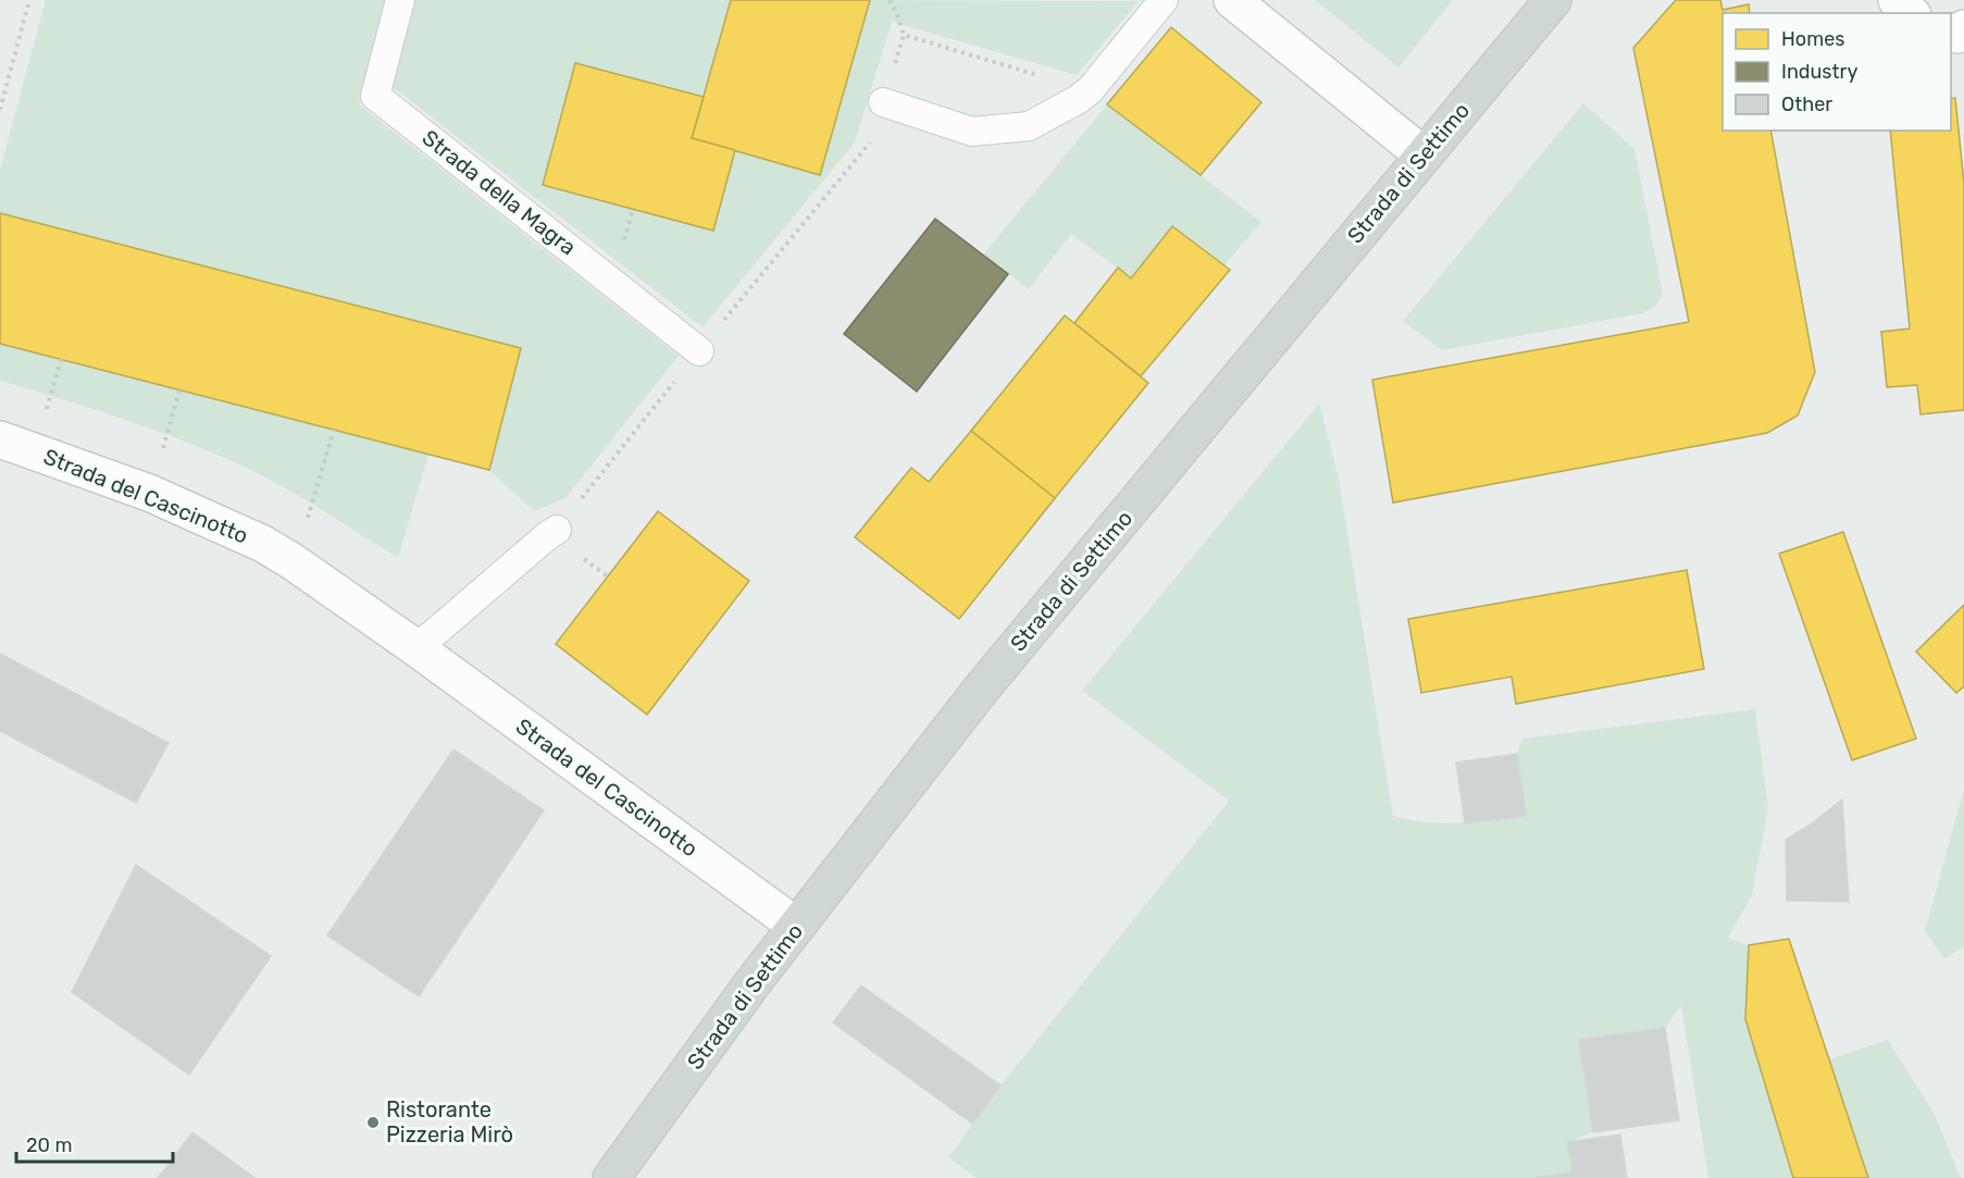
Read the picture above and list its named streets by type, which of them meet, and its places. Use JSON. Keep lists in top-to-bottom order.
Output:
{
  "streets": {
    "main road": ["Strada di Settimo"],
    "street": ["Strada del Cascinotto"],
    "lane": ["Strada della Magra"]
  },
  "crossings": [
    ["Strada di Settimo", "Strada del Cascinotto"]
  ],
  "places": ["Ristorante Pizzeria Mirò"],
  "legend": ["Homes", "Industry", "Other"],
  "scale_bar": "20 m"
}
